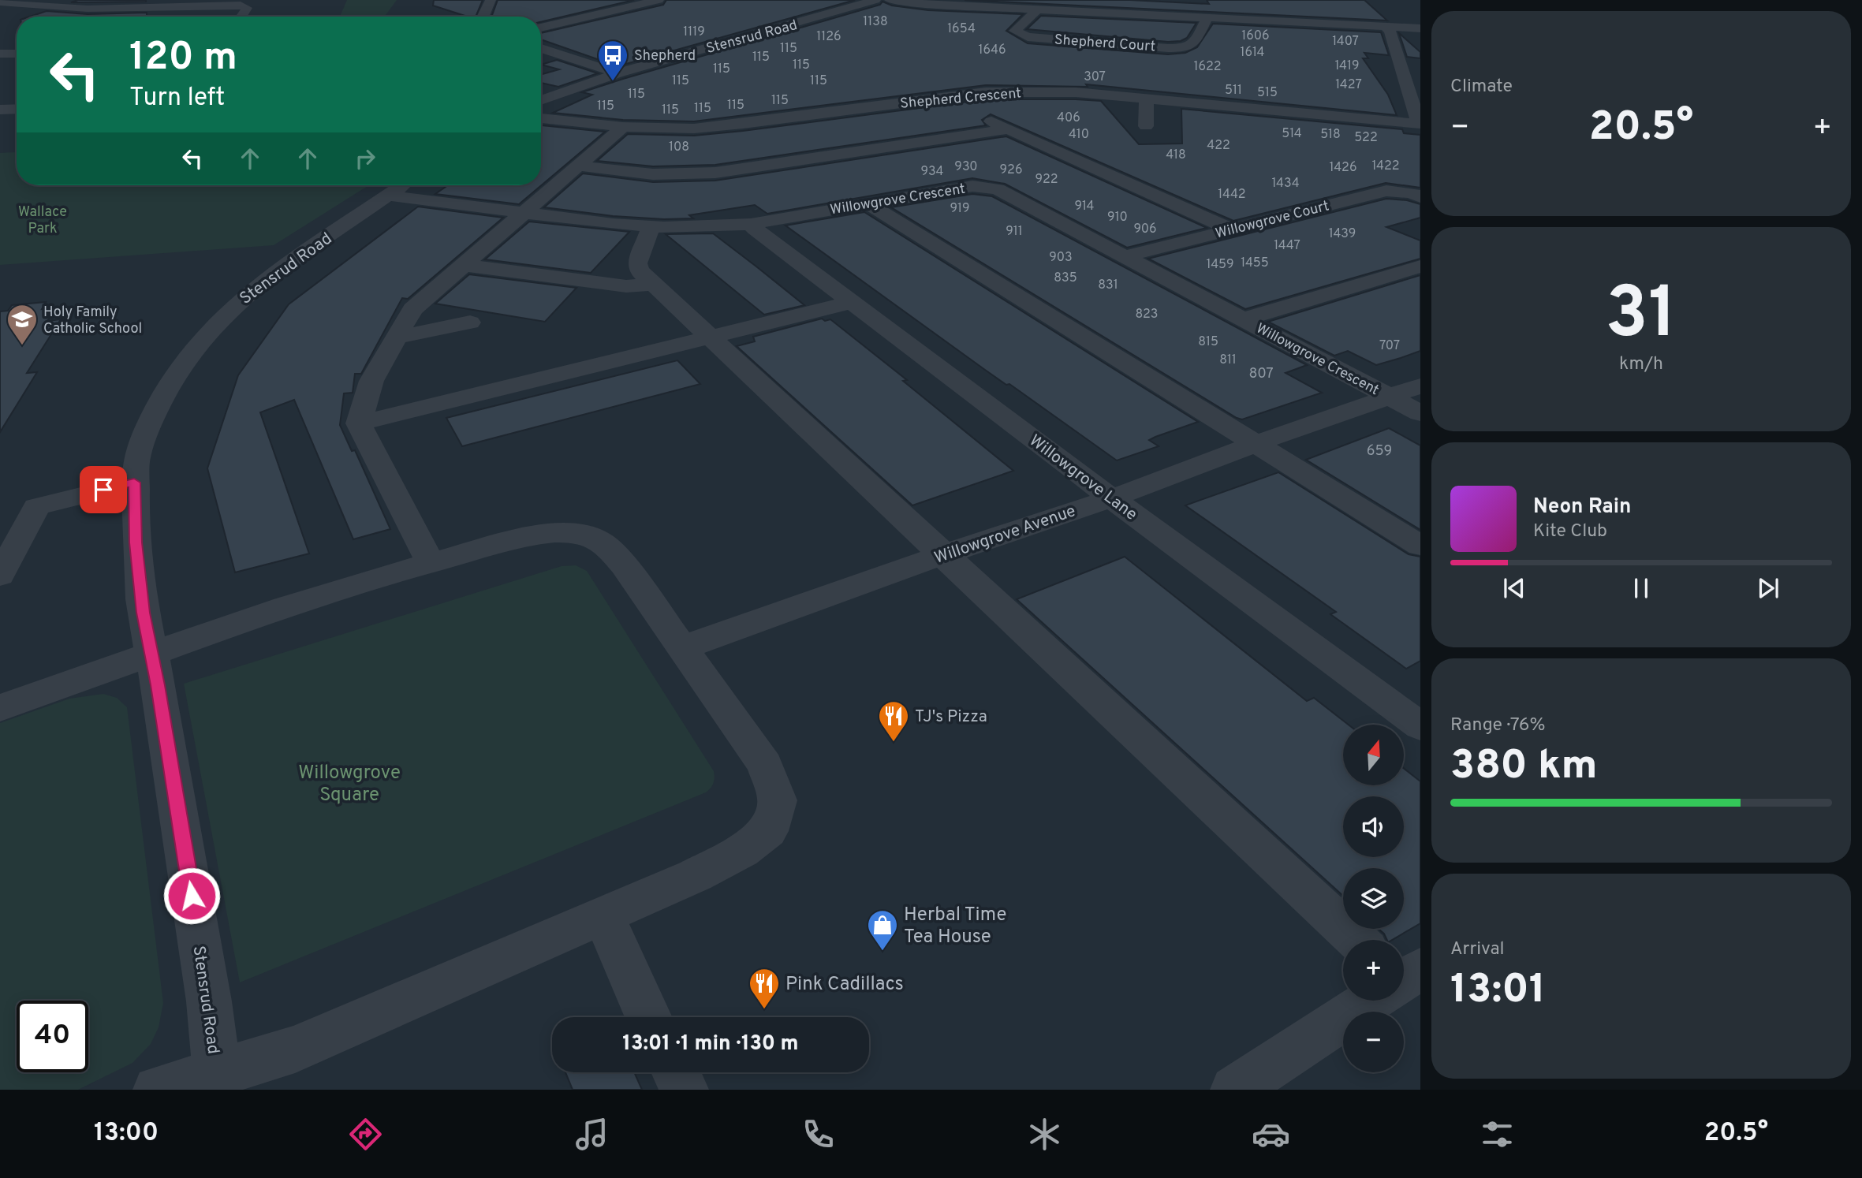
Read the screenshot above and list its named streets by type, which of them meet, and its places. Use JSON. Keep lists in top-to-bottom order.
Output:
{
  "streets": {
    "street": [
      "Stensrud Road",
      "Shepherd Court",
      "Shepherd Crescent",
      "Willowgrove Crescent",
      "Willowgrove Court",
      "Willowgrove Lane",
      "Willowgrove Avenue"
    ]
  },
  "crossings": [
    ["Stensrud Road", "Willowgrove Crescent"],
    ["Willowgrove Crescent", "Willowgrove Court"],
    ["Willowgrove Crescent", "Willowgrove Lane"],
    ["Willowgrove Crescent", "Willowgrove Avenue"],
    ["Willowgrove Lane", "Willowgrove Avenue"]
  ],
  "parks": ["Wallace Park", "Willowgrove Square"],
  "places": {
    "bus stop": ["Shepherd"],
    "school or university": ["Holy Family Catholic School"],
    "restaurant": ["TJ's Pizza", "Pink Cadillacs"],
    "shop": ["Herbal Time Tea House"]
  },
  "house_numbers": [
    "1138",
    "1654",
    "1119",
    "1606",
    "1126",
    "1407",
    "115",
    "1646",
    "1614",
    "115",
    "115",
    "1419",
    "1622",
    "115",
    "307",
    "115",
    "115",
    "1427",
    "511",
    "515",
    "115",
    "115",
    "115",
    "115",
    "115",
    "115",
    "406",
    "514",
    "410",
    "518",
    "522",
    "422",
    "108",
    "418",
    "1422",
    "930",
    "1426",
    "926",
    "934",
    "922",
    "1434",
    "1442",
    "914",
    "919",
    "910",
    "906",
    "911",
    "1439",
    "1447",
    "903",
    "1455",
    "1459",
    "835",
    "831",
    "823",
    "815",
    "707",
    "811",
    "807",
    "659"
  ],
  "north": "top",
  "page": {
    "tile": [
      "Climate",
      ["31", "km/h"],
      ["Range · 76%", "380 km"],
      ["Arrival", "13:01"]
    ],
    "turn": ["120 m", "Turn left"],
    "heat": ["−", "20.5°", "+"],
    "song": ["Neon Rain", "Kite Club"],
    "map_buttons": ["+", "−"],
    "limit": "40",
    "trip": "13:01 · 1 min · 130 m",
    "tabs": ["13:00", "20.5°"]
  }
}
